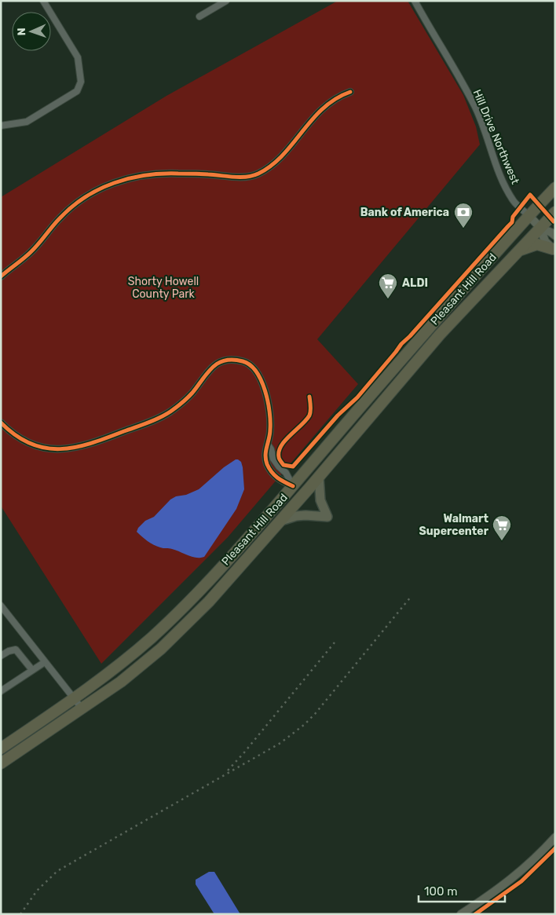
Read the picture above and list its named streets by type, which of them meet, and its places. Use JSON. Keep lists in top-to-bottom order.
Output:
{
  "streets": {
    "highway": ["Pleasant Hill Road"],
    "street": ["Hill Drive Northwest"]
  },
  "crossings": [
    ["Hill Drive Northwest", "Pleasant Hill Road"]
  ],
  "parks": ["Shorty Howell County Park"],
  "places": {
    "bank": ["Bank of America"],
    "supermarket": ["ALDI", "Walmart Supercenter"]
  },
  "scale_bar": "100 m",
  "north": "left"
}
